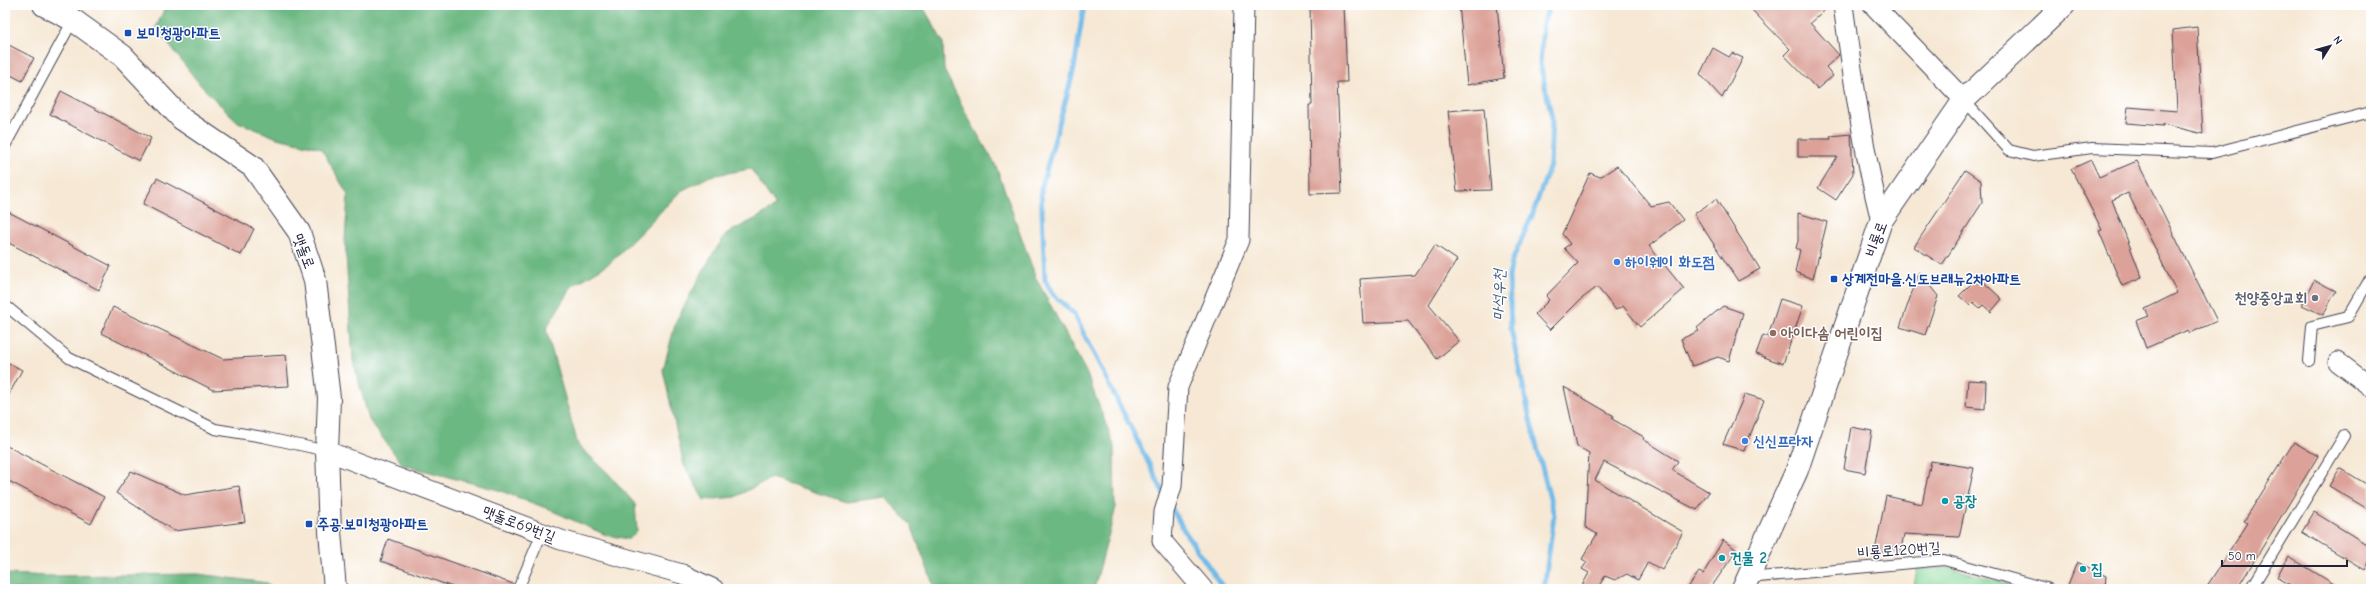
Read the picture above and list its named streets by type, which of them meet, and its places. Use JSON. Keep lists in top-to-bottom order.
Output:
{
  "streets": {
    "street": ["비룡로", "맷돌로", "맷돌로69번길"],
    "lane": ["비룡로120번길"]
  },
  "crossings": [
    ["비룡로", "비룡로120번길"],
    ["맷돌로", "맷돌로69번길"]
  ],
  "water": ["마석우천"],
  "places": {
    "transit": ["보미청광아파트", "상계전마을.신도브래뉴2차아파트", "주공.보미청광아파트"],
    "other": [
      "하이웨이 화도점",
      "천양중앙교회",
      "아이다솜 어린이집",
      "신신프라자",
      "공장",
      "건물 2",
      "집"
    ]
  },
  "scale_bar": "50 m",
  "north": "top right"
}
